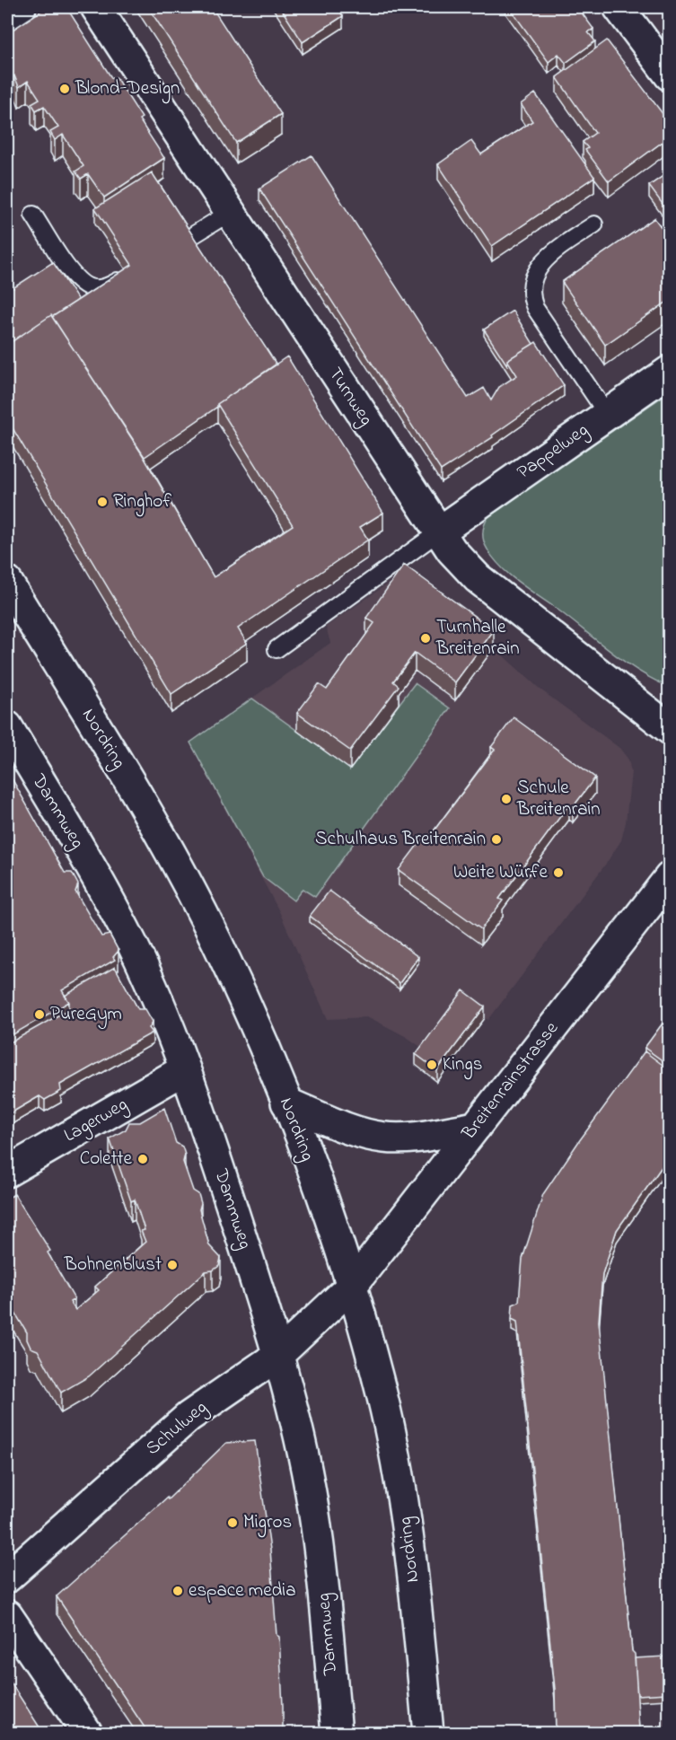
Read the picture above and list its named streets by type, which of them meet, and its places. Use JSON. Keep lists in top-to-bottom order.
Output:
{
  "streets": {
    "street": [
      "Turnweg",
      "Pappelweg",
      "Nordring",
      "Dammweg",
      "Breitenrainstrasse",
      "Lagerweg",
      "Schulweg"
    ]
  },
  "crossings": [
    ["Turnweg", "Pappelweg"],
    ["Nordring", "Breitenrainstrasse"],
    ["Nordring", "Schulweg"],
    ["Dammweg", "Lagerweg"],
    ["Dammweg", "Schulweg"],
    ["Breitenrainstrasse", "Schulweg"]
  ],
  "places": [
    "Blond-Design",
    "Ringhof",
    "Turnhalle Breitenrain",
    "Schule Breitenrain",
    "Schulhaus Breitenrain",
    "Weite Würfe",
    "PureGym",
    "Kings",
    "Colette",
    "Bohnenblust",
    "Migros",
    "espace media"
  ]
}
